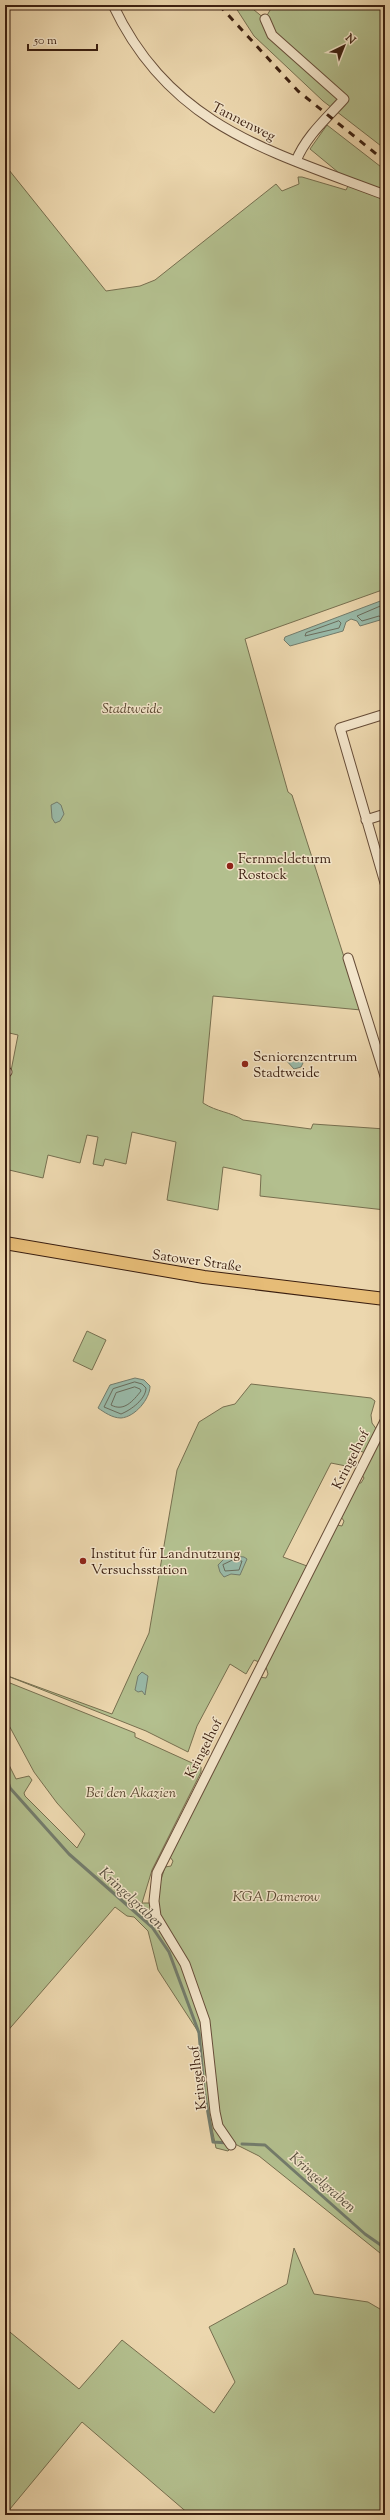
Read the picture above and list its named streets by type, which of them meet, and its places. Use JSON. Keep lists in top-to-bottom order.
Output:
{
  "streets": {
    "main road": ["Satower Straße"],
    "street": ["Tannenweg", "Kringelhof"]
  },
  "water": ["Kringelgraben"],
  "parks": ["Stadtweide", "Bei den Akazien", "KGA Damerow"],
  "places": ["Fernmeldeturm Rostock", "Seniorenzentrum Stadtweide", "Institut für Landnutzung Versuchsstation"],
  "scale_bar": "50 m",
  "north": "top right"
}
